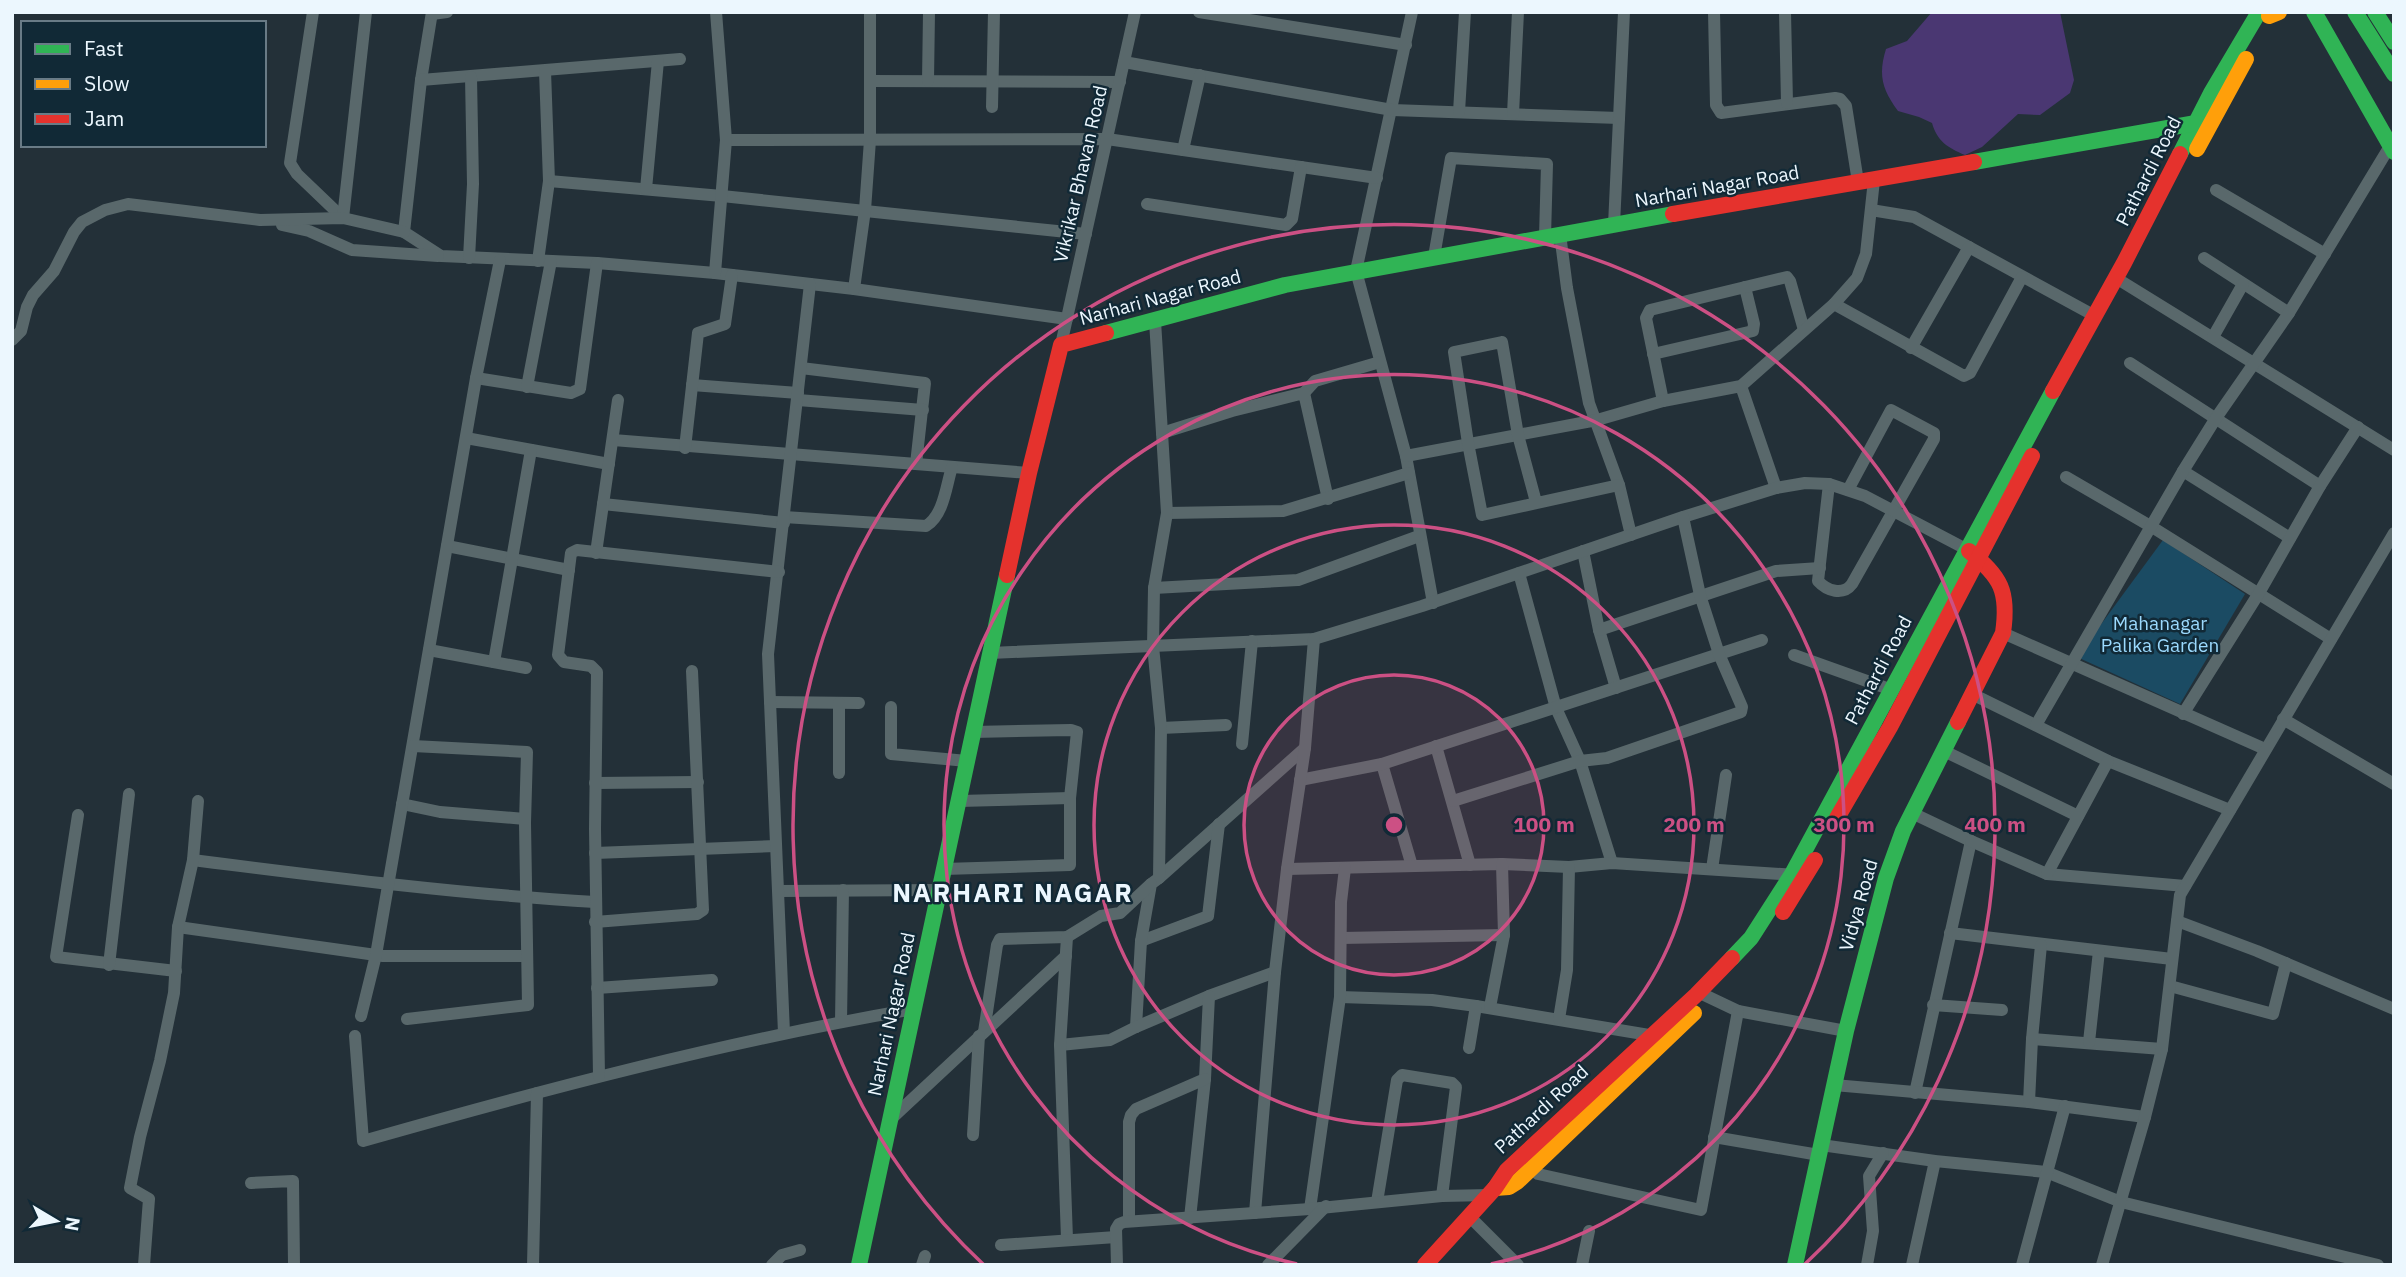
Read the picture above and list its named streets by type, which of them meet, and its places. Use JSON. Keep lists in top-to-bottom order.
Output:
{
  "streets": {
    "main road": ["Pathardi Road", "Narhari Nagar Road", "Vidya Road"],
    "street": ["Vikrikar Bhavan Road"]
  },
  "crossings": [
    ["Pathardi Road", "Vidya Road"],
    ["Vikrikar Bhavan Road", "Narhari Nagar Road"]
  ],
  "districts": ["NARHARI NAGAR"],
  "parks": ["Mahanagar Palika Garden"],
  "legend": ["Fast", "Slow", "Jam"],
  "north": "right",
  "rings": [
    "100 m",
    "200 m",
    "300 m",
    "400 m"
  ]
}
